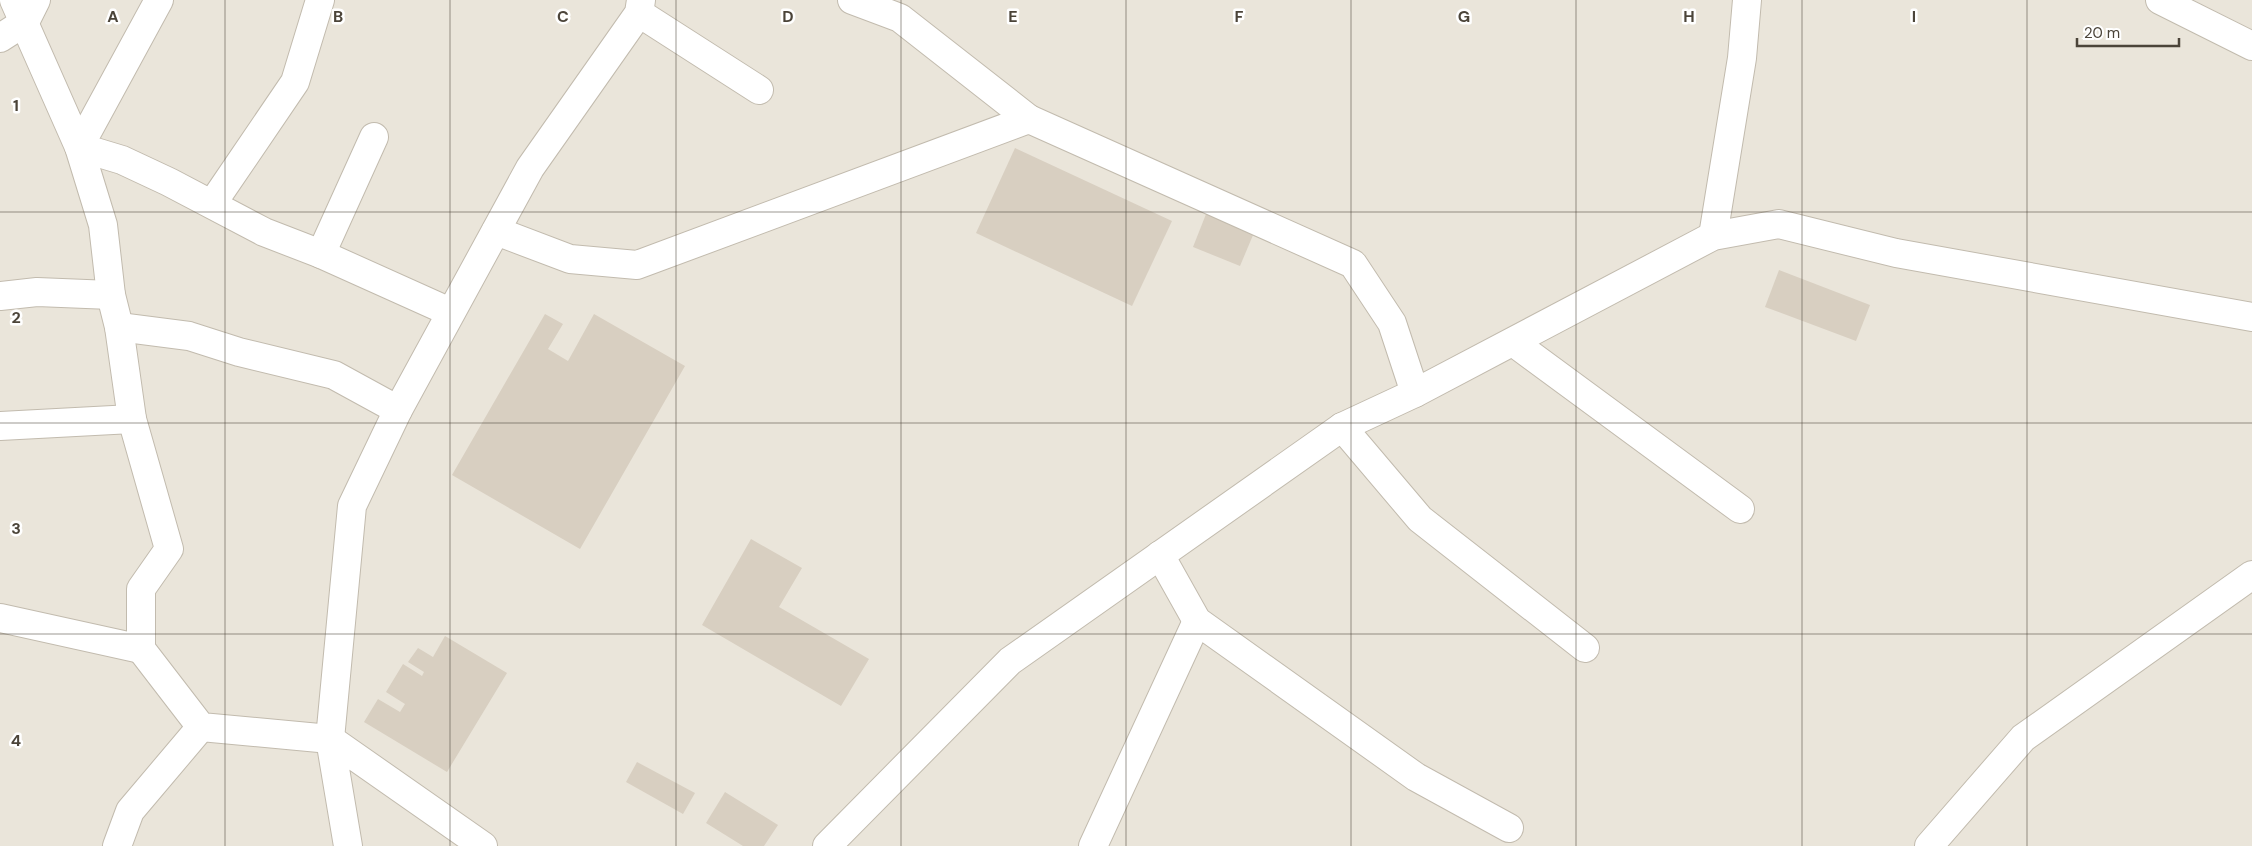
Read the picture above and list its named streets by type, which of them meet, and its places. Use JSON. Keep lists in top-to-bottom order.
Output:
{
  "scale_bar": "20 m",
  "grid": {
    "columns": [
      "A",
      "B",
      "C",
      "D",
      "E",
      "F",
      "G",
      "H",
      "I"
    ],
    "rows": [
      "1",
      "2",
      "3",
      "4"
    ]
  }
}
